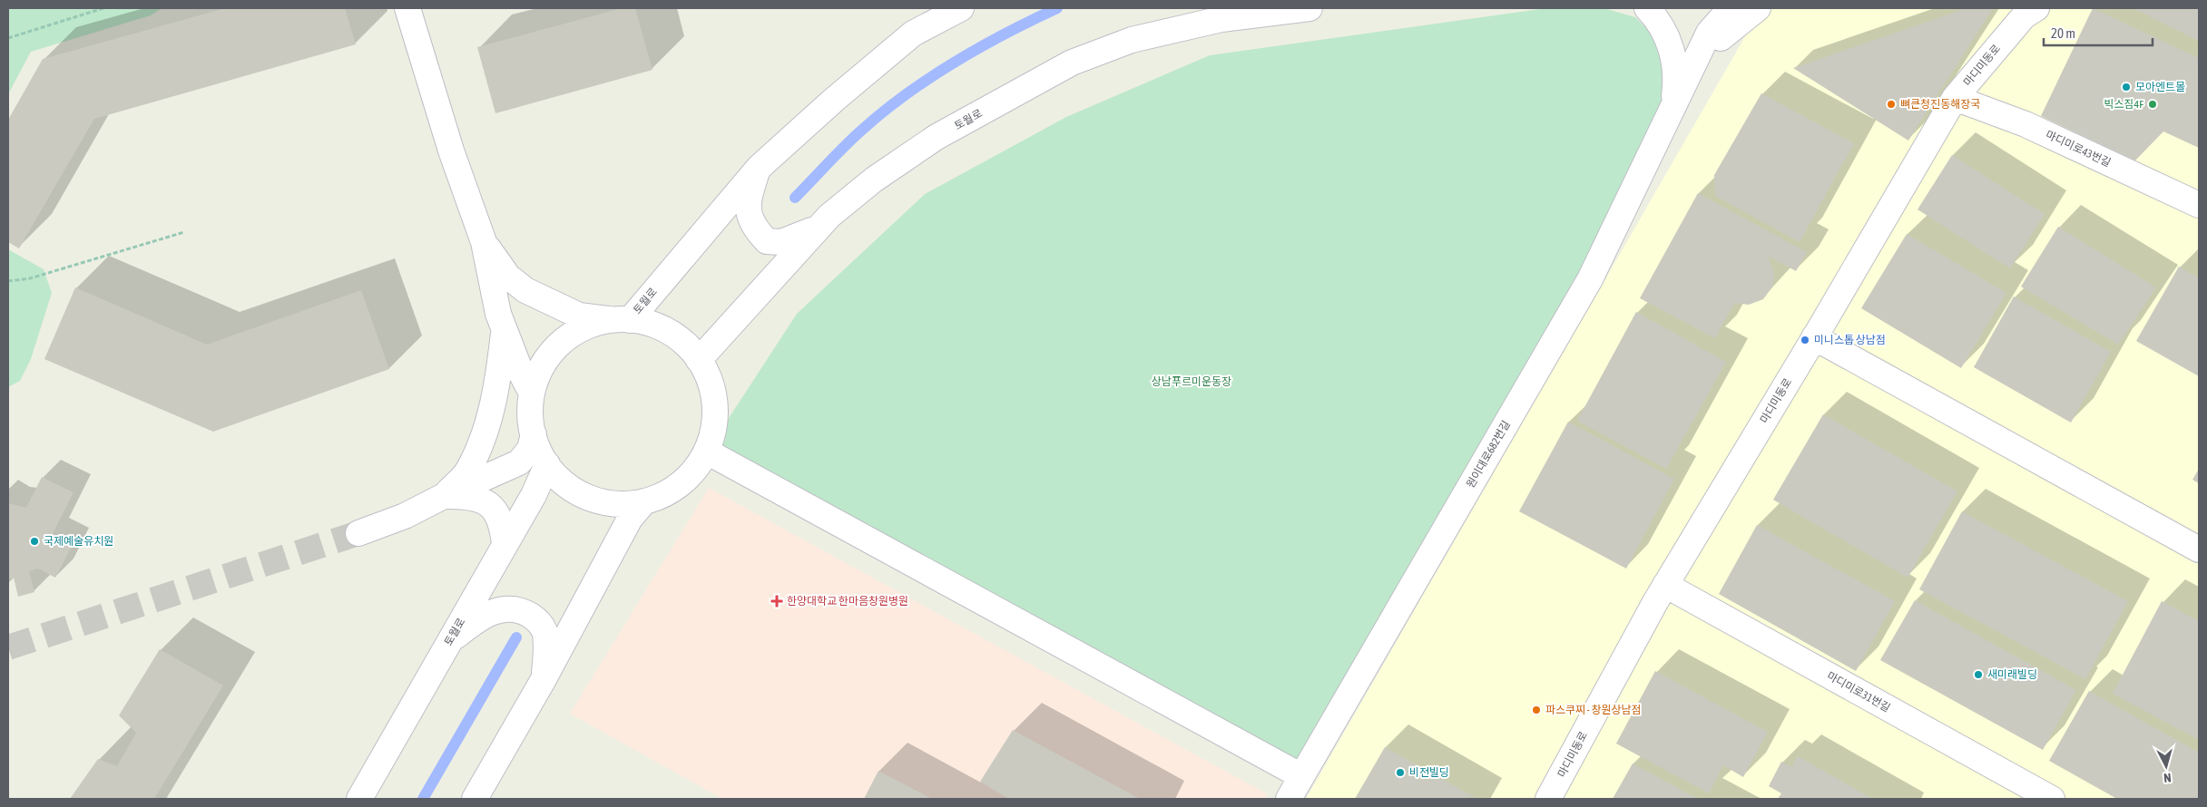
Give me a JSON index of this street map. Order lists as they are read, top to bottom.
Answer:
{
  "streets": {
    "street": [
      "마디미동로",
      "토월로",
      "마디미로43번길",
      "원이대로682번길",
      "마디미로31번길"
    ]
  },
  "crossings": [
    ["마디미동로", "마디미로43번길"],
    ["마디미동로", "마디미로31번길"]
  ],
  "parks": ["상남푸르미운동장"],
  "places": {
    "other": [
      "모아엔트몰",
      "뼈큰청진동해장국",
      "빅스짐4F",
      "미니스톱 상남점",
      "국제예술유치원",
      "새미래빌딩",
      "파스쿠찌 - 창원상남점",
      "비전빌딩"
    ],
    "health": ["한양대학교 한마음창원병원"]
  },
  "scale_bar": "20 m",
  "north": "bottom"
}
